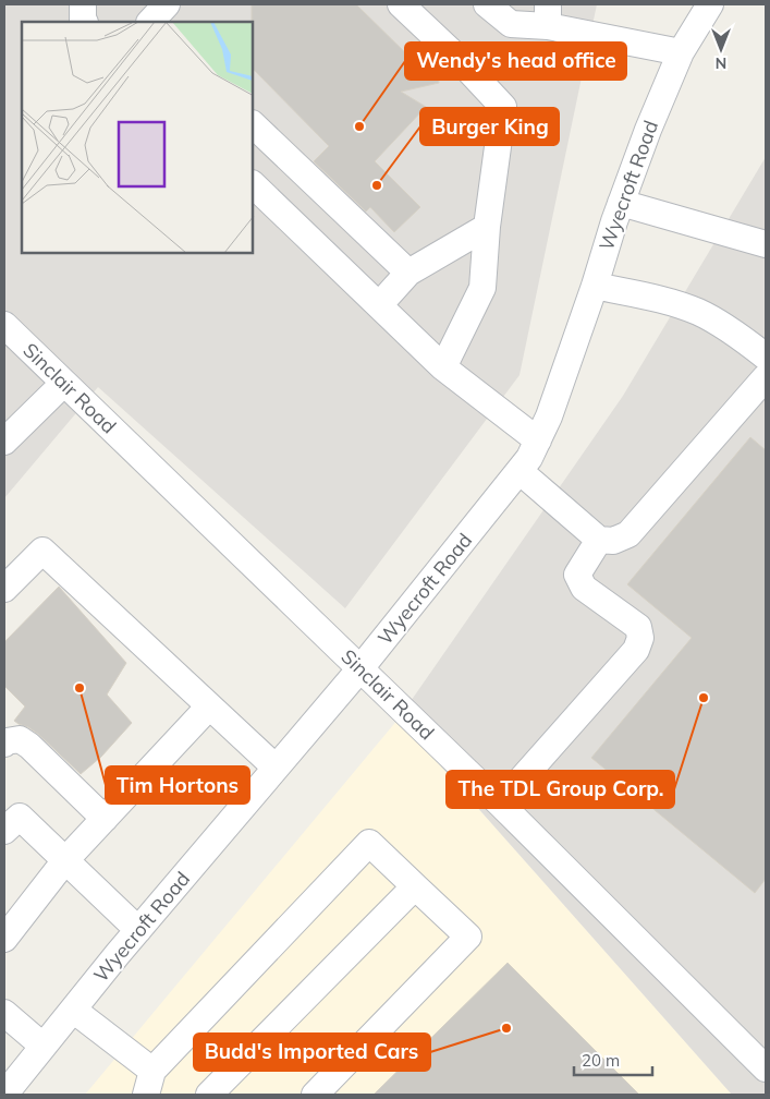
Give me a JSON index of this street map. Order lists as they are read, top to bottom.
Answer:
{
  "streets": {
    "street": ["Wyecroft Road", "Sinclair Road"]
  },
  "crossings": [
    ["Wyecroft Road", "Sinclair Road"]
  ],
  "places": [
    "Wendy's head office",
    "Burger King",
    "Tim Hortons",
    "The TDL Group Corp.",
    "Budd's Imported Cars"
  ],
  "scale_bar": "20 m",
  "north": "bottom"
}
